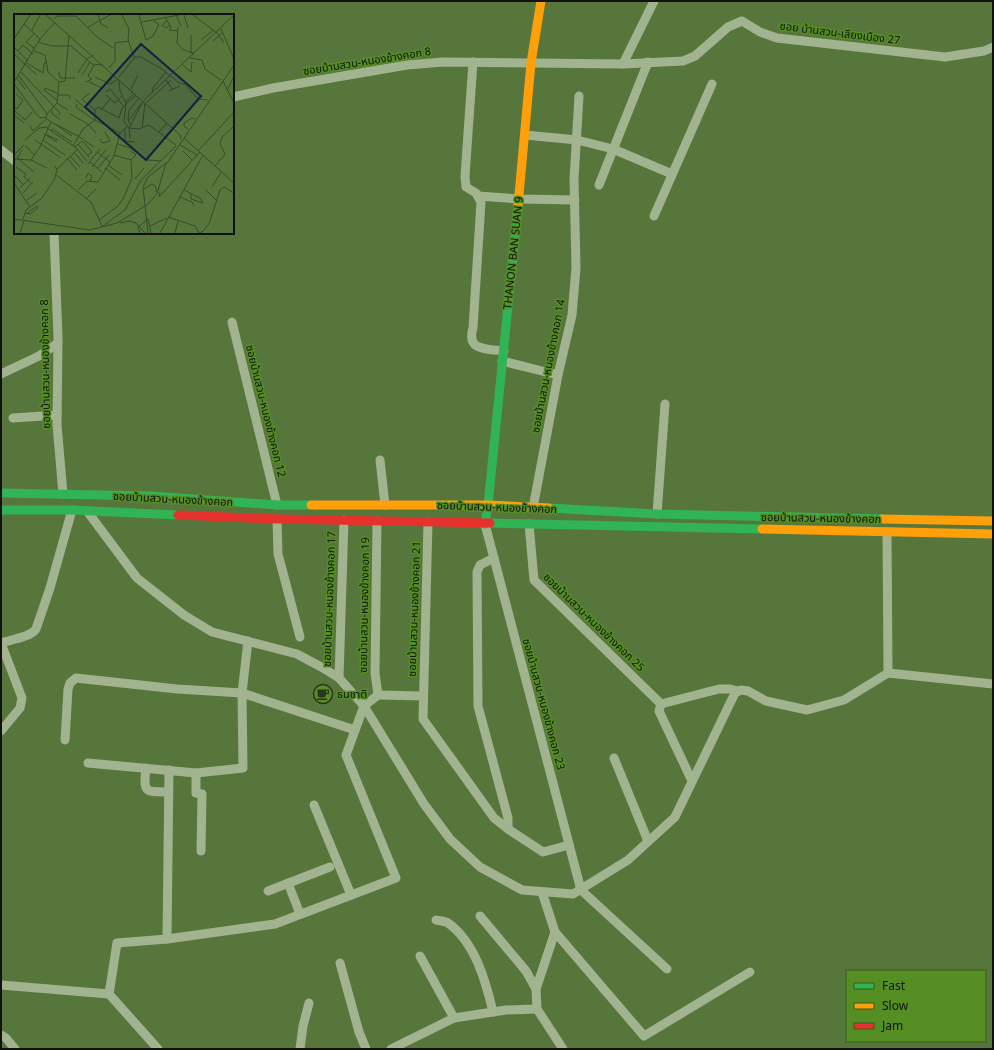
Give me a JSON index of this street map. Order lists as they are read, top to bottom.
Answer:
{
  "streets": {
    "main road": ["THANON BAN SUAN 9", "ซอยบ้านสวน-หนองข้างคอก"],
    "street": [
      "ซอย บ้านสวน-เลียงเมือง 27",
      "ซอยบ้านสวน-หนองข้างคอก 8",
      "ซอยบ้านสวน-หนองข้างคอก 14",
      "ซอยบ้านสวน-หนองข้างคอก 12",
      "ซอยบ้านสวน-หนองข้างคอก 17",
      "ซอยบ้านสวน-หนองข้างคอก 19",
      "ซอยบ้านสวน-หนองข้างคอก 21",
      "ซอยบ้านสวน-หนองข้างคอก 25",
      "ซอยบ้านสวน-หนองข้างคอก 23"
    ]
  },
  "crossings": [
    ["ซอย บ้านสวน-เลียงเมือง 27", "ซอยบ้านสวน-หนองข้างคอก 8"],
    ["ซอย บ้านสวน-เลียงเมือง 27", "THANON BAN SUAN 9"],
    ["ซอยบ้านสวน-หนองข้างคอก 8", "THANON BAN SUAN 9"],
    ["ซอยบ้านสวน-หนองข้างคอก 8", "ซอยบ้านสวน-หนองข้างคอก"],
    ["THANON BAN SUAN 9", "ซอยบ้านสวน-หนองข้างคอก"],
    ["THANON BAN SUAN 9", "ซอยบ้านสวน-หนองข้างคอก 23"],
    ["ซอยบ้านสวน-หนองข้างคอก 14", "ซอยบ้านสวน-หนองข้างคอก"],
    ["ซอยบ้านสวน-หนองข้างคอก 12", "ซอยบ้านสวน-หนองข้างคอก"],
    ["ซอยบ้านสวน-หนองข้างคอก", "ซอยบ้านสวน-หนองข้างคอก 17"],
    ["ซอยบ้านสวน-หนองข้างคอก", "ซอยบ้านสวน-หนองข้างคอก 19"],
    ["ซอยบ้านสวน-หนองข้างคอก", "ซอยบ้านสวน-หนองข้างคอก 21"],
    ["ซอยบ้านสวน-หนองข้างคอก", "ซอยบ้านสวน-หนองข้างคอก 25"],
    ["ซอยบ้านสวน-หนองข้างคอก", "ซอยบ้านสวน-หนองข้างคอก 23"],
    ["ซอยบ้านสวน-หนองข้างคอก 21", "ซอยบ้านสวน-หนองข้างคอก 23"]
  ],
  "places": {
    "cafe": ["ธนชาติ"]
  },
  "legend": ["Fast", "Slow", "Jam"]
}
